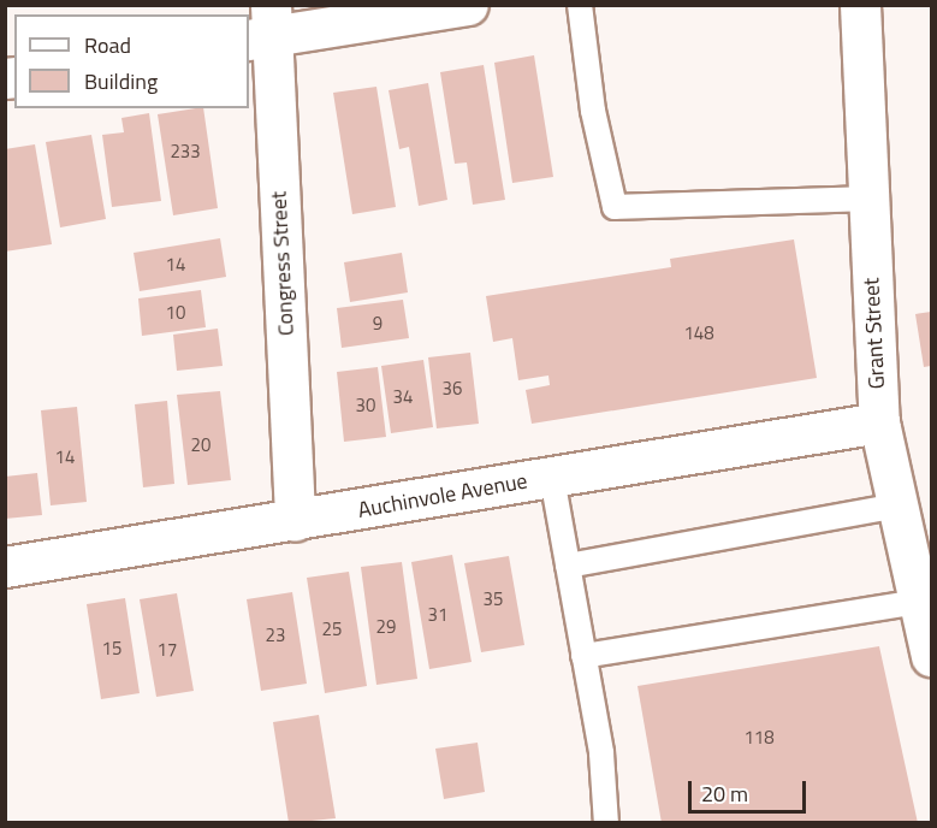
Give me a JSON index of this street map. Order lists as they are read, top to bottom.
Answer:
{
  "streets": {
    "street": ["Congress Street", "Grant Street", "Auchinvole Avenue"]
  },
  "crossings": [
    ["Congress Street", "Auchinvole Avenue"],
    ["Grant Street", "Auchinvole Avenue"]
  ],
  "house_numbers": [
    "233",
    "14",
    "10",
    "9",
    "148",
    "36",
    "34",
    "30",
    "20",
    "14",
    "35",
    "31",
    "29",
    "25",
    "23",
    "15",
    "17",
    "118"
  ],
  "legend": ["Road", "Building"],
  "scale_bar": "20 m"
}
